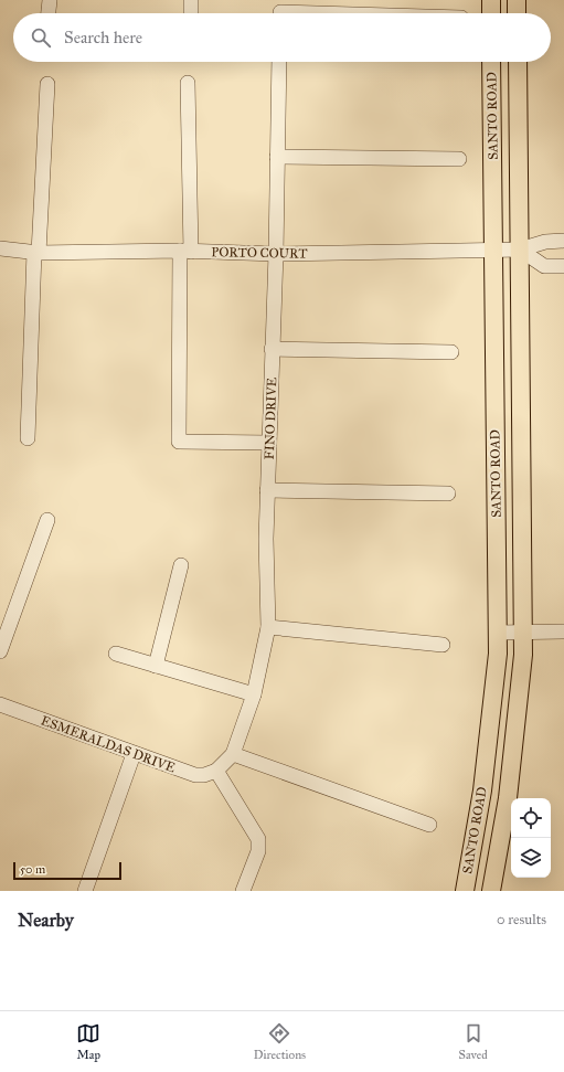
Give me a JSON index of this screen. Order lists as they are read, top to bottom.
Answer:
{
  "streets": {
    "main road": ["SANTO ROAD"],
    "street": ["PORTO COURT", "FINO DRIVE", "ESMERALDAS DRIVE"]
  },
  "crossings": [
    ["SANTO ROAD", "PORTO COURT"],
    ["PORTO COURT", "FINO DRIVE"],
    ["FINO DRIVE", "ESMERALDAS DRIVE"]
  ],
  "scale_bar": "50 m",
  "page": {
    "search": "Search here",
    "scale": "50 m",
    "heading": ["Nearby", "0 results"],
    "nav": ["Map", "Directions", "Saved"]
  }
}
